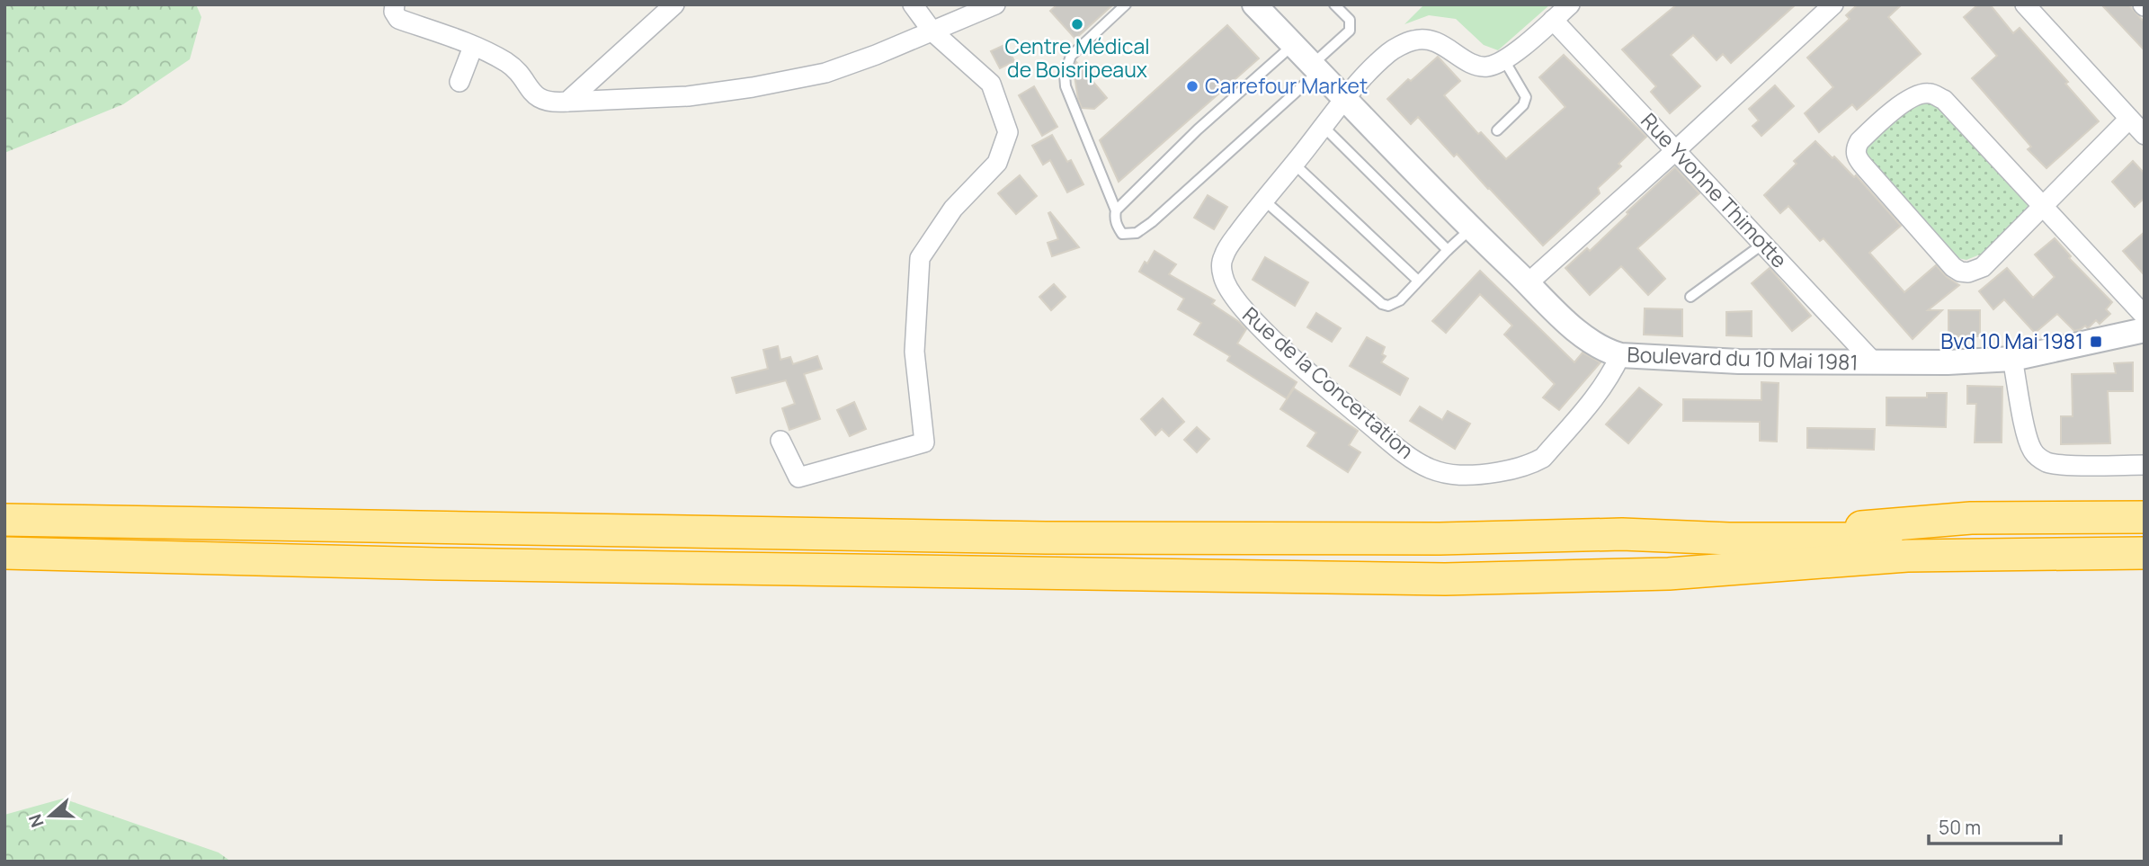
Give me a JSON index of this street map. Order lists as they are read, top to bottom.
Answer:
{
  "streets": {
    "street": ["Rue Yvonne Thimotte", "Boulevard du 10 Mai 1981", "Rue de la Concertation"]
  },
  "crossings": [
    ["Rue Yvonne Thimotte", "Boulevard du 10 Mai 1981"],
    ["Boulevard du 10 Mai 1981", "Rue de la Concertation"]
  ],
  "places": {
    "other": ["Centre Médical de Boisripeaux", "Carrefour Market"],
    "transit": ["Bvd 10 Mai 1981"]
  },
  "scale_bar": "50 m",
  "north": "left"
}
